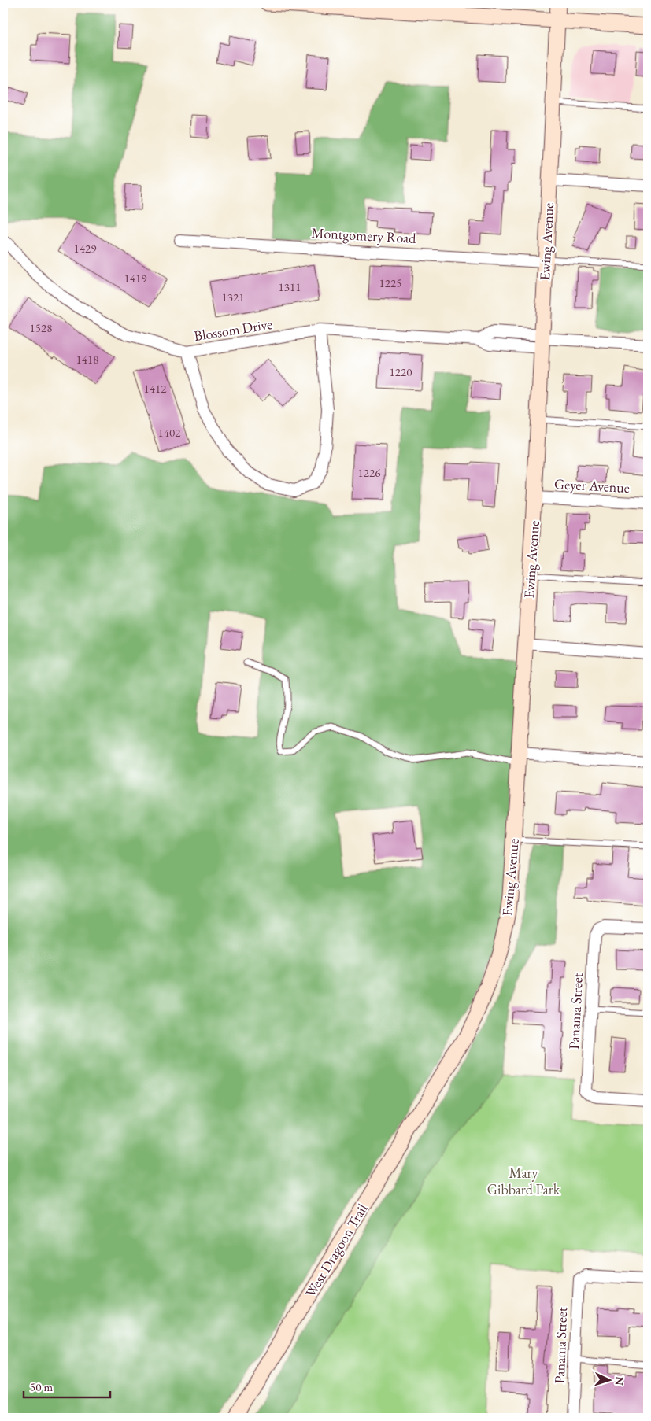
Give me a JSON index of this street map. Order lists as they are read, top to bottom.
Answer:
{
  "streets": {
    "street": [
      "Montgomery Road",
      "Ewing Avenue",
      "Blossom Drive",
      "Geyer Avenue",
      "Panama Street",
      "West Dragoon Trail"
    ]
  },
  "crossings": [
    ["Montgomery Road", "Ewing Avenue"],
    ["Ewing Avenue", "Blossom Drive"],
    ["Ewing Avenue", "Geyer Avenue"],
    ["Ewing Avenue", "West Dragoon Trail"]
  ],
  "parks": ["Mary Gibbard Park"],
  "house_numbers": [
    "1429",
    "1419",
    "1225",
    "1311",
    "1321",
    "1528",
    "1418",
    "1220",
    "1412",
    "1402",
    "1226"
  ],
  "scale_bar": "50 m",
  "north": "right"
}
